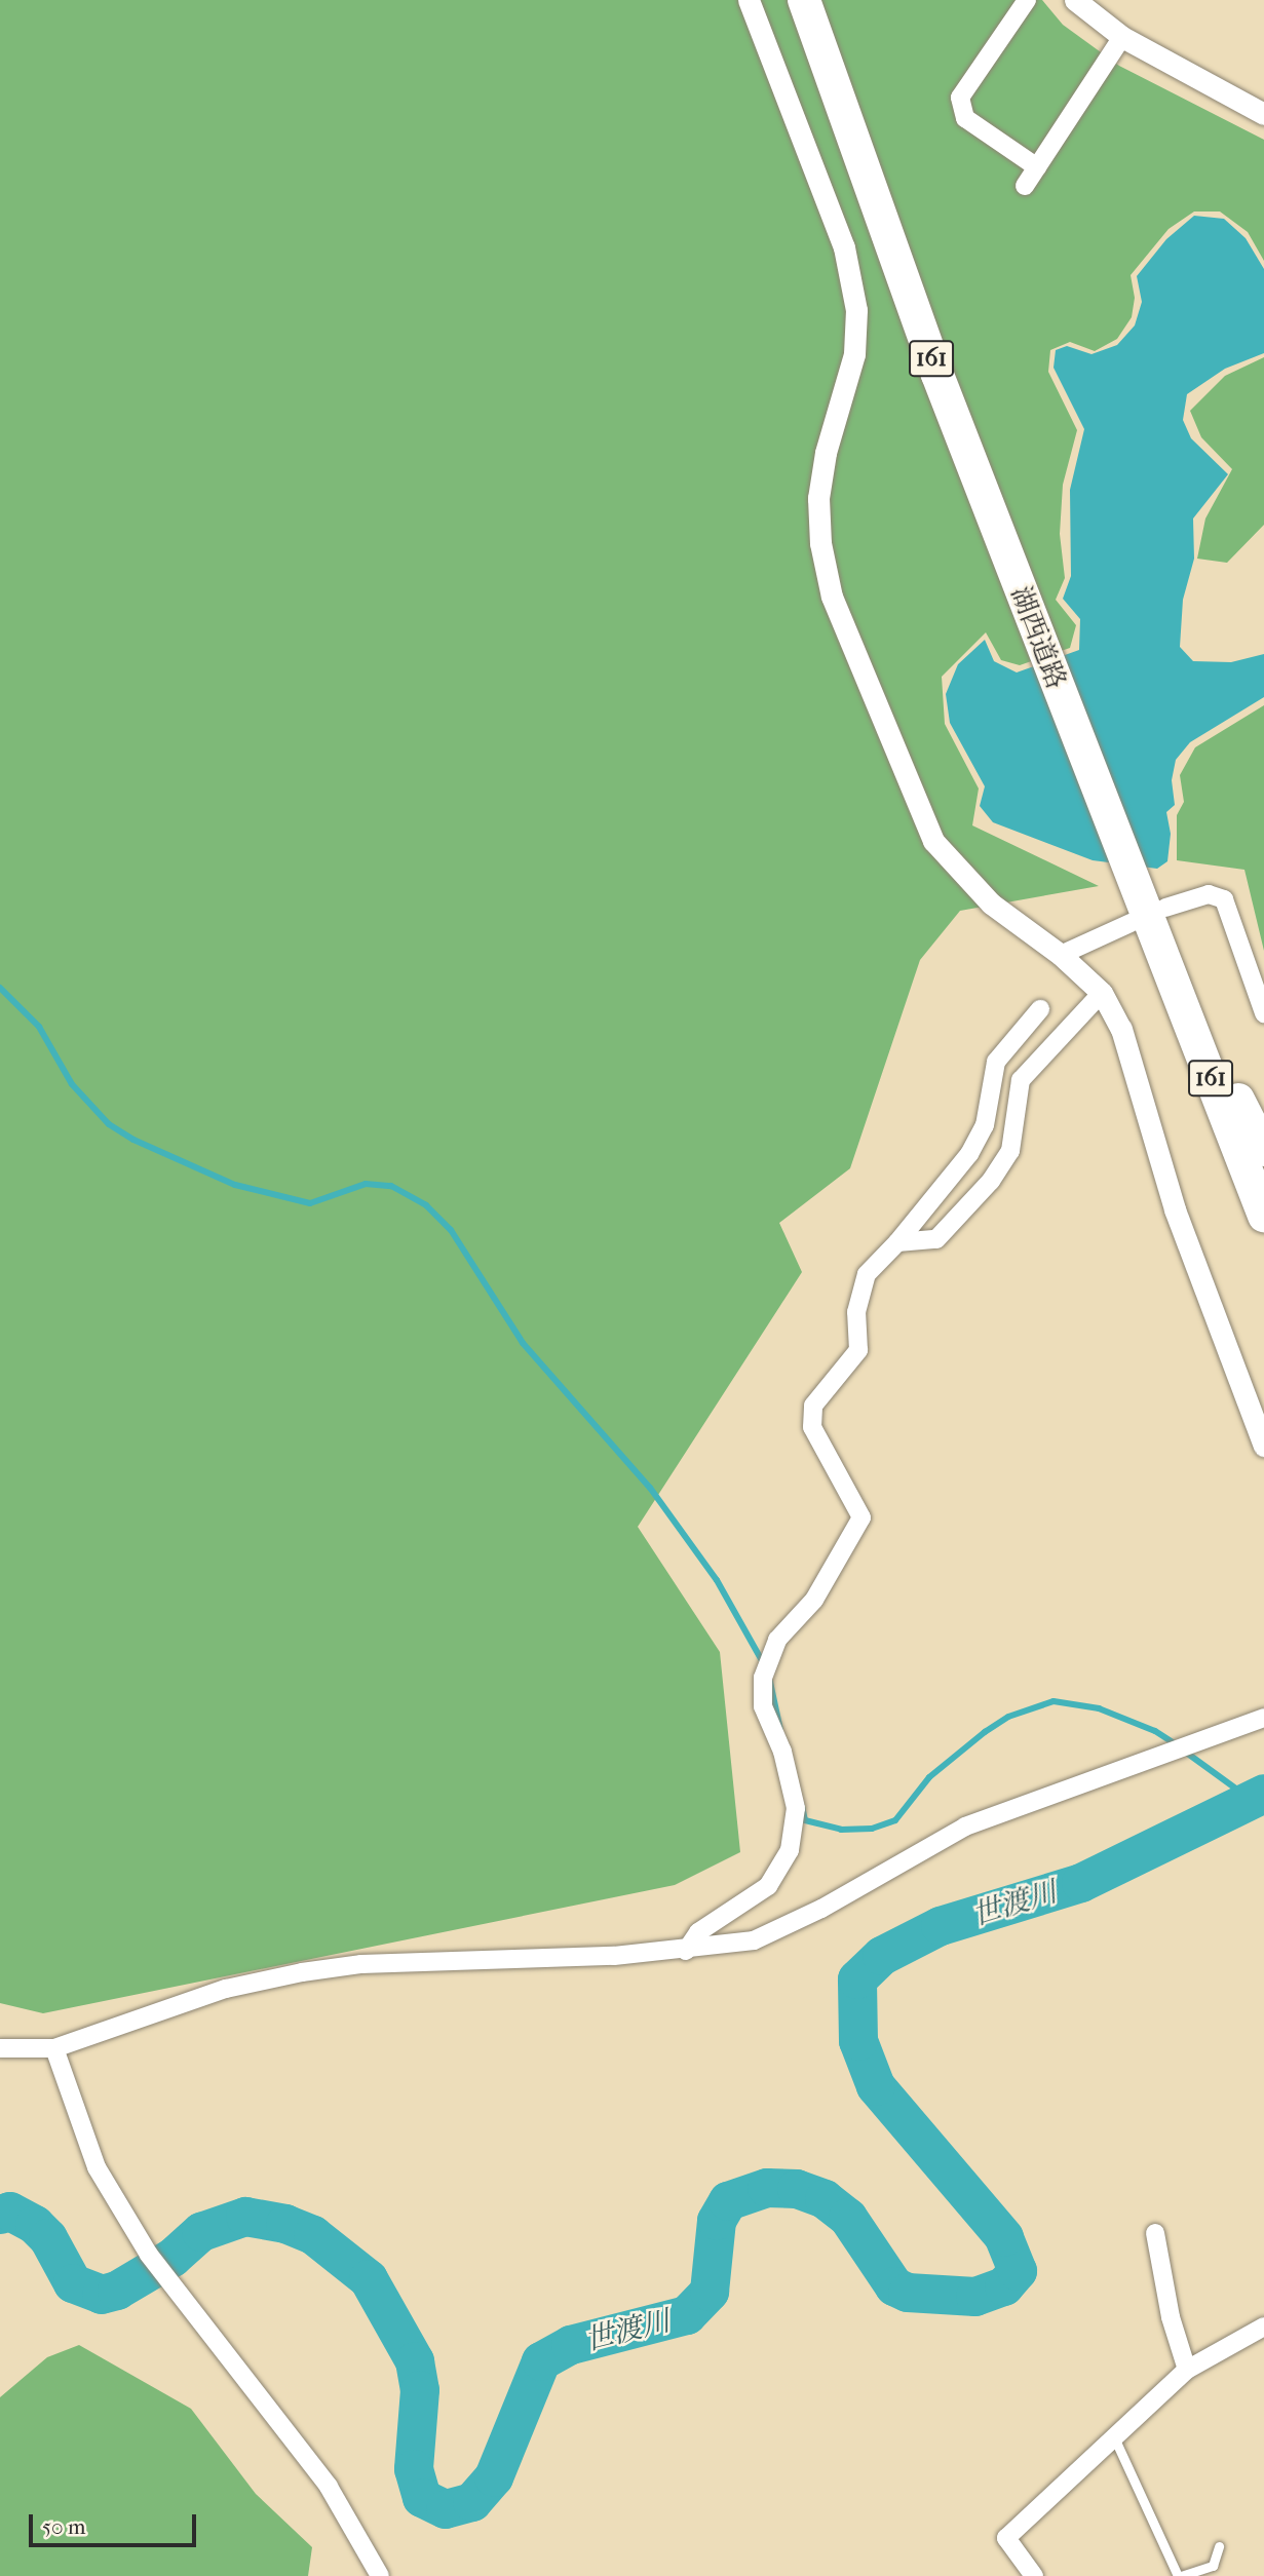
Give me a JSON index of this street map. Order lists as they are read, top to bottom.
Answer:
{
  "streets": {
    "highway": ["161", "湖西道路"]
  },
  "water": ["世渡川"],
  "scale_bar": "50 m"
}
